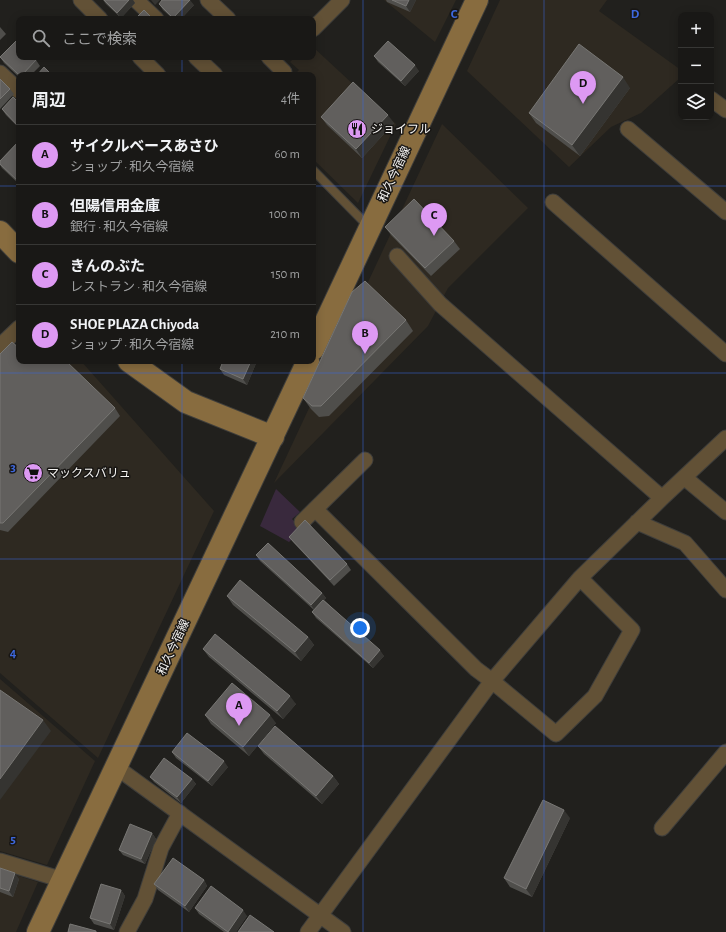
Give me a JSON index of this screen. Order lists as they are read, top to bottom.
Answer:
{
  "streets": {
    "main road": ["和久今宿線"]
  },
  "places": {
    "restaurant": ["ジョイフル"],
    "supermarket": ["マックスバリュ"]
  },
  "page": {
    "map_buttons": ["+", "−"],
    "search": "ここで検索",
    "pins": [
      "D",
      "C",
      "B",
      "A"
    ],
    "heading": ["周辺", "4件"],
    "list": [
      {
        "mark": "A",
        "name": "サイクルベースあさひ",
        "note": "ショップ · 和久今宿線",
        "value": "60 m"
      },
      {
        "mark": "B",
        "name": "但陽信用金庫",
        "note": "銀行 · 和久今宿線",
        "value": "100 m"
      },
      {
        "mark": "C",
        "name": "きんのぶた",
        "note": "レストラン · 和久今宿線",
        "value": "150 m"
      },
      {
        "mark": "D",
        "name": "SHOE PLAZA Chiyoda",
        "note": "ショップ · 和久今宿線",
        "value": "210 m"
      }
    ]
  },
  "grid": {
    "columns": ["C", "D"],
    "rows": ["3", "4", "5"]
  }
}
